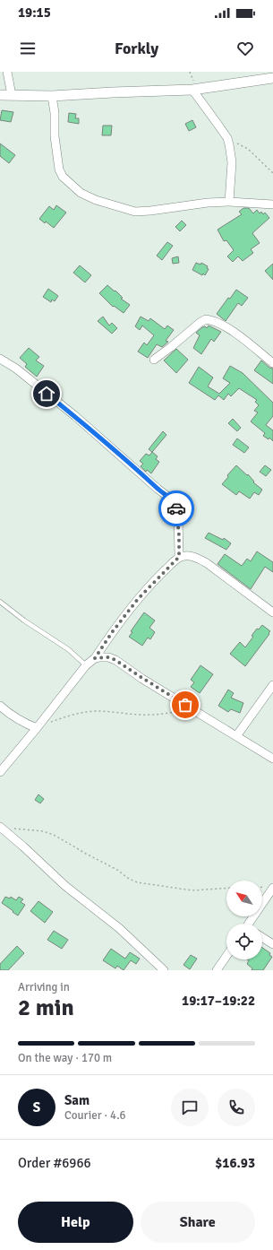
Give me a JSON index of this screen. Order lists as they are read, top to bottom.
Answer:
{
  "north": "top left",
  "page": {
    "status": "19:15",
    "header": "Forkly",
    "heading": ["2 min", "Arriving in", "19:17–19:22"],
    "panel": [
      "Sam",
      "Courier · 4.6",
      "Order #6966",
      "$16.93"
    ],
    "bar": "On the way · 170 m",
    "round": "S",
    "buttons": ["Help", "Share"]
  }
}
